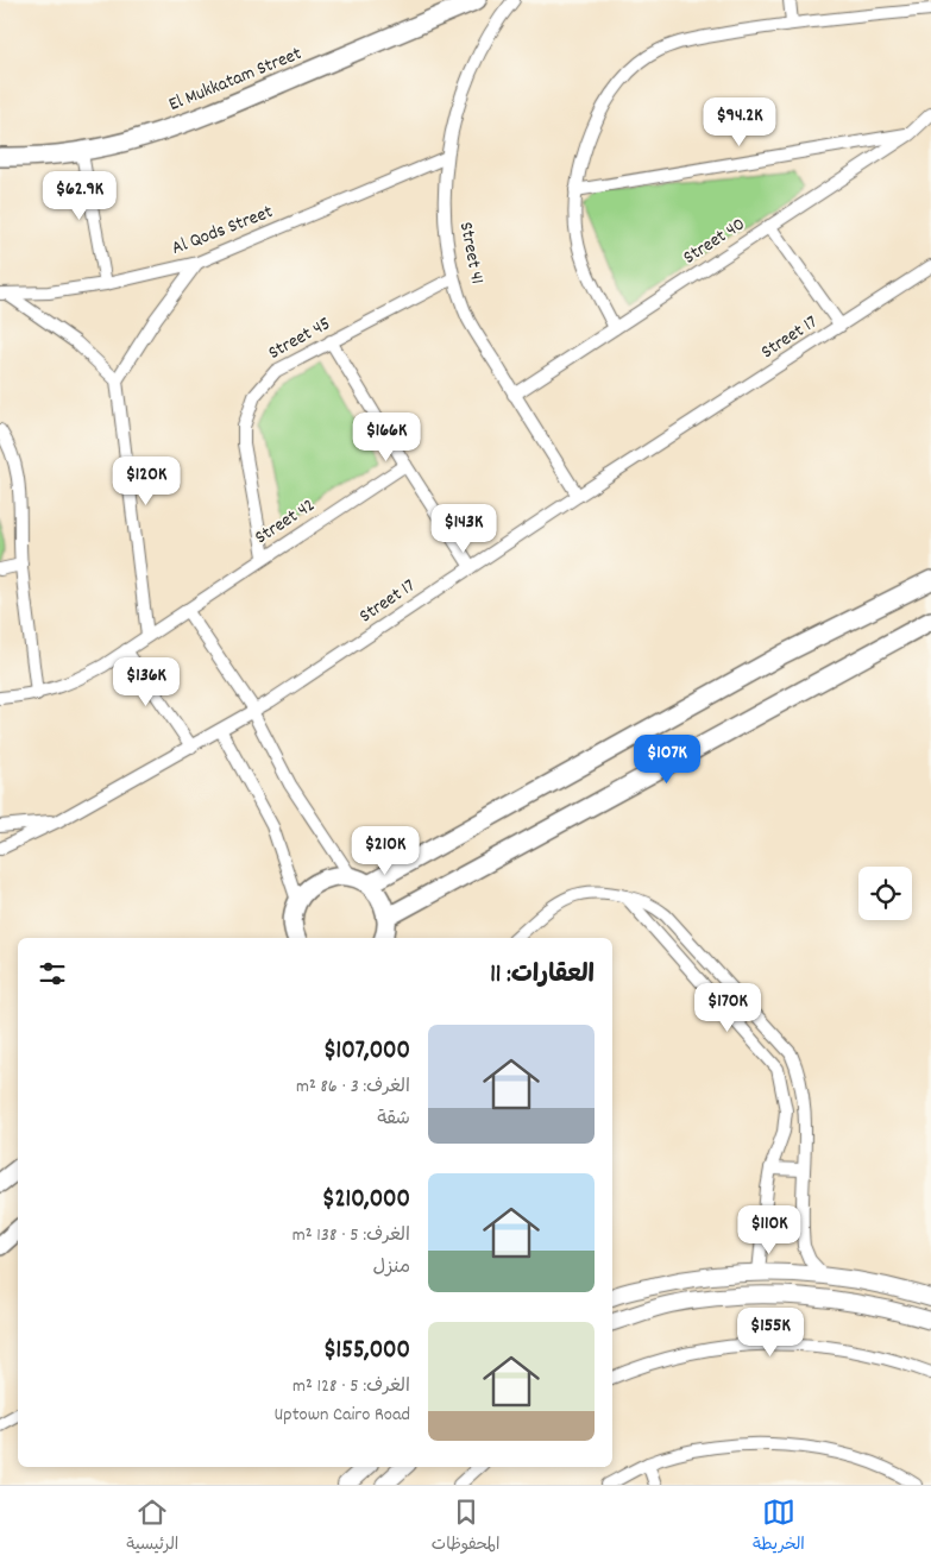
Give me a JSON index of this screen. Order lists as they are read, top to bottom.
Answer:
{
  "streets": {
    "main road": ["El Mukkatam Street"],
    "street": [
      "Al Qods Street",
      "Street 40",
      "Street 41",
      "Street 17",
      "Street 45",
      "Street 42"
    ]
  },
  "crossings": [
    ["Al Qods Street", "Street 41"],
    ["Street 40", "Street 41"],
    ["Street 41", "Street 17"],
    ["Street 41", "Street 45"],
    ["Street 45", "Street 42"]
  ],
  "page": {
    "price": [
      "$94.2K",
      "$62.9K",
      "$166K",
      "$120K",
      "$143K",
      "$136K",
      "$107K",
      "$210K",
      "$170K",
      "$110K",
      "$155K"
    ],
    "heading": "العقارات: 11",
    "list": [
      {
        "name": "$107,000",
        "note": "الغرف: 3 · 86 m² · شقة"
      },
      {
        "name": "$210,000",
        "note": "الغرف: 5 · 138 m² · منزل"
      },
      {
        "name": "$155,000",
        "note": "الغرف: 5 · 128 m² · Uptown Cairo Road"
      }
    ],
    "tabs": ["الخريطة", "المحفوظات", "الرئيسية"]
  }
}
